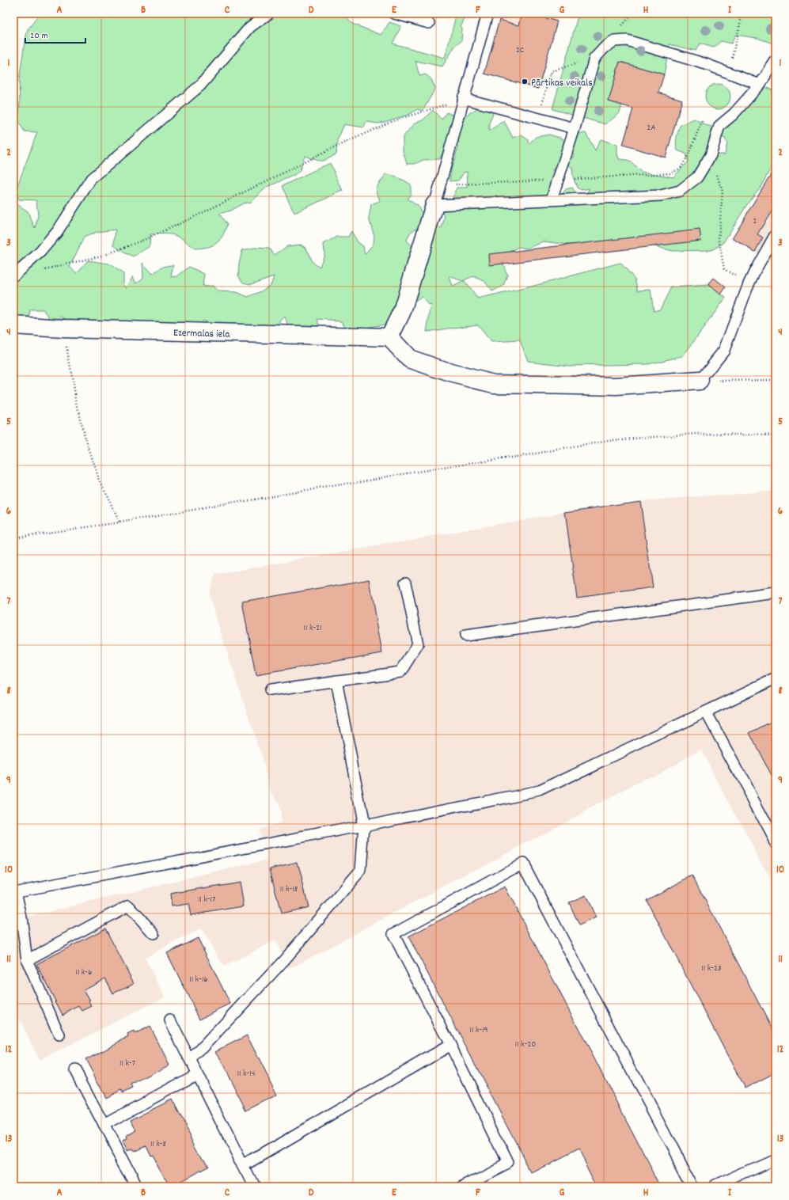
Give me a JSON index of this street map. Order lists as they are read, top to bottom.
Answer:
{
  "streets": {
    "street": ["Ezermalas iela"]
  },
  "places": ["Pārtikas veikals"],
  "house_numbers": [
    "2C",
    "2A",
    "2",
    "11 k-21",
    "11 k-18",
    "11 k-17",
    "11 k-23",
    "11 k-6",
    "11 k-16",
    "11 k-19",
    "11 k-20",
    "11 k-7",
    "11 k-14",
    "11 k-8"
  ],
  "scale_bar": "20 m",
  "grid": {
    "columns": [
      "A",
      "B",
      "C",
      "D",
      "E",
      "F",
      "G",
      "H",
      "I"
    ],
    "rows": [
      "1",
      "2",
      "3",
      "4",
      "5",
      "6",
      "7",
      "8",
      "9",
      "10",
      "11",
      "12",
      "13"
    ]
  }
}
